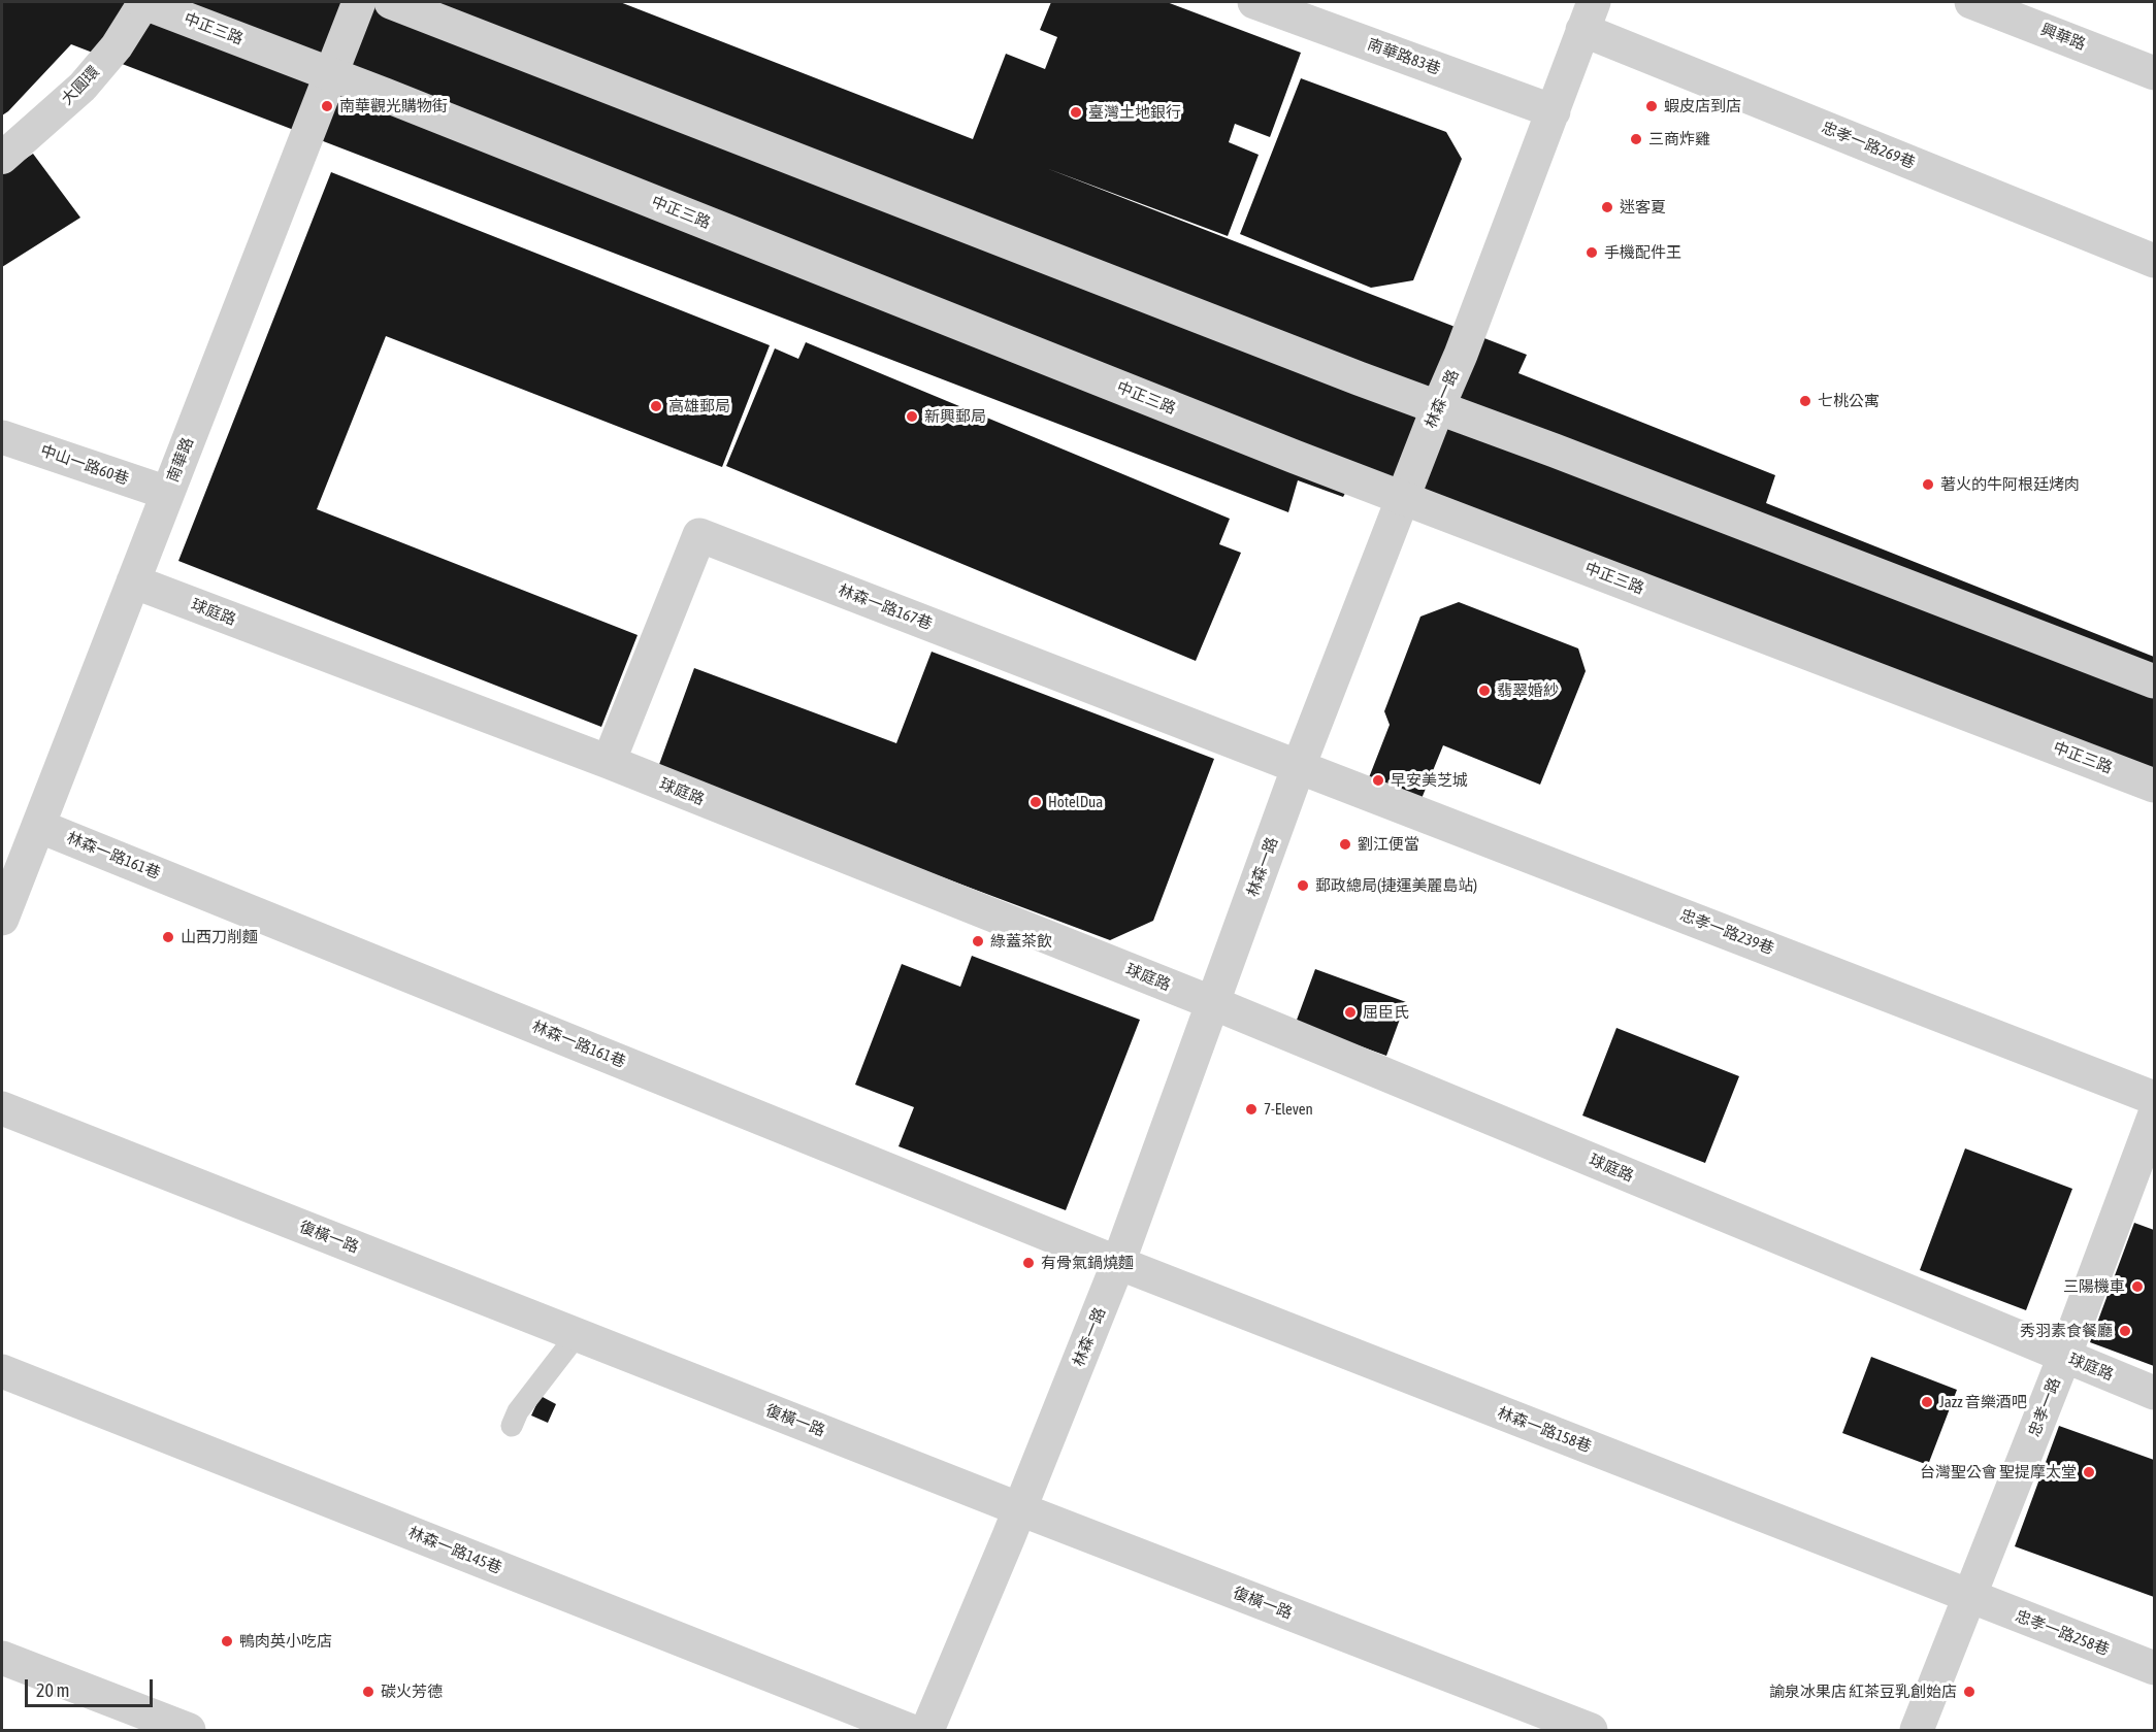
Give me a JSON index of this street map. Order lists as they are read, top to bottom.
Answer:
{
  "streets": {
    "street": [
      "中正三路",
      "興華路",
      "南華路83巷",
      "大圓環",
      "忠孝一路269巷",
      "林森一路",
      "南華路",
      "中山一路60巷",
      "林森一路167巷",
      "球庭路",
      "林森一路161巷",
      "忠孝一路239巷",
      "復橫一路",
      "忠孝一路",
      "林森一路158巷",
      "林森一路145巷",
      "忠孝一路258巷"
    ]
  },
  "crossings": [
    ["中正三路", "大圓環"],
    ["中正三路", "林森一路"],
    ["中正三路", "南華路"],
    ["南華路83巷", "林森一路"],
    ["忠孝一路269巷", "林森一路"],
    ["林森一路", "林森一路167巷"],
    ["林森一路", "球庭路"],
    ["林森一路", "林森一路161巷"],
    ["林森一路", "忠孝一路239巷"],
    ["林森一路", "復橫一路"],
    ["林森一路", "林森一路158巷"],
    ["南華路", "中山一路60巷"],
    ["南華路", "球庭路"],
    ["南華路", "林森一路161巷"],
    ["林森一路167巷", "球庭路"],
    ["林森一路167巷", "忠孝一路239巷"],
    ["球庭路", "忠孝一路"],
    ["林森一路161巷", "林森一路158巷"],
    ["忠孝一路", "林森一路158巷"],
    ["忠孝一路", "忠孝一路258巷"],
    ["林森一路158巷", "忠孝一路258巷"]
  ],
  "places": [
    "南華觀光購物街",
    "蝦皮店到店",
    "臺灣土地銀行",
    "三商炸雞",
    "迷客夏",
    "手機配件王",
    "七桃公寓",
    "高雄郵局",
    "新興郵局",
    "著火的牛阿根廷烤肉",
    "翡翠婚紗",
    "早安美芝城",
    "HotelDua",
    "劉江便當",
    "郵政總局(捷運美麗島站)",
    "山西刀削麵",
    "綠蓋茶飲",
    "屈臣氏",
    "7-Eleven",
    "有骨氣鍋燒麵",
    "三陽機車",
    "秀羽素食餐廳",
    "Jazz 音樂酒吧",
    "台灣聖公會 聖提摩太堂",
    "鴨肉英小吃店",
    "碳火芳德",
    "諭泉冰果店 紅茶豆乳創始店"
  ],
  "scale_bar": "20 m"
}
